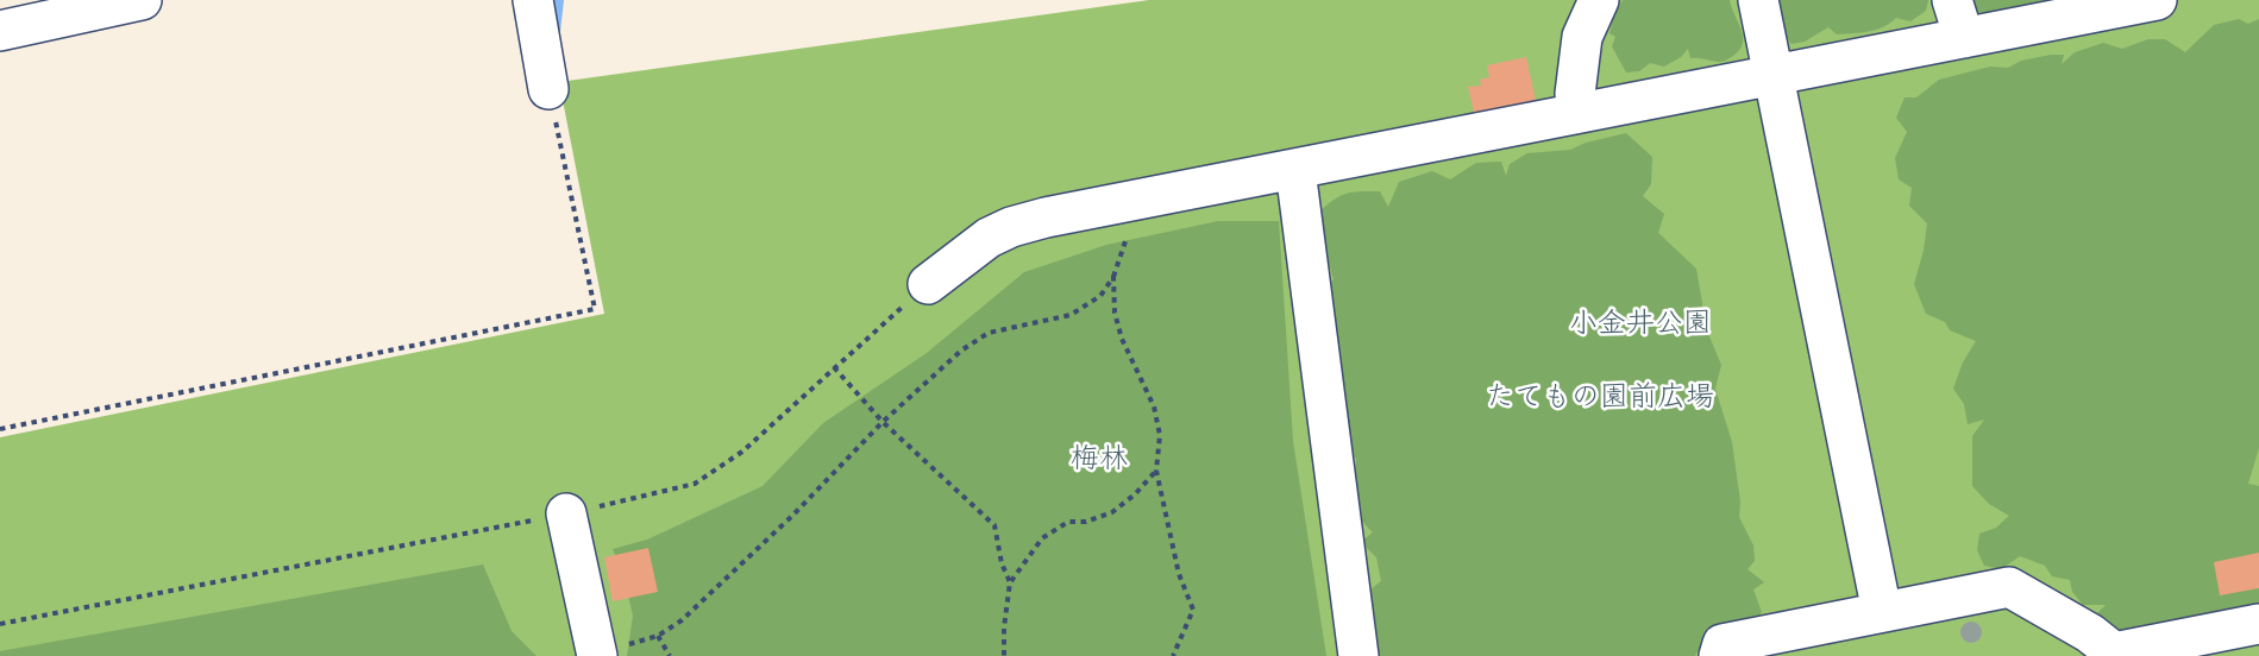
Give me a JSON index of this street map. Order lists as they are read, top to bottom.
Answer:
{
  "parks": ["小金井公園", "たてもの園前広場", "梅林"]
}
